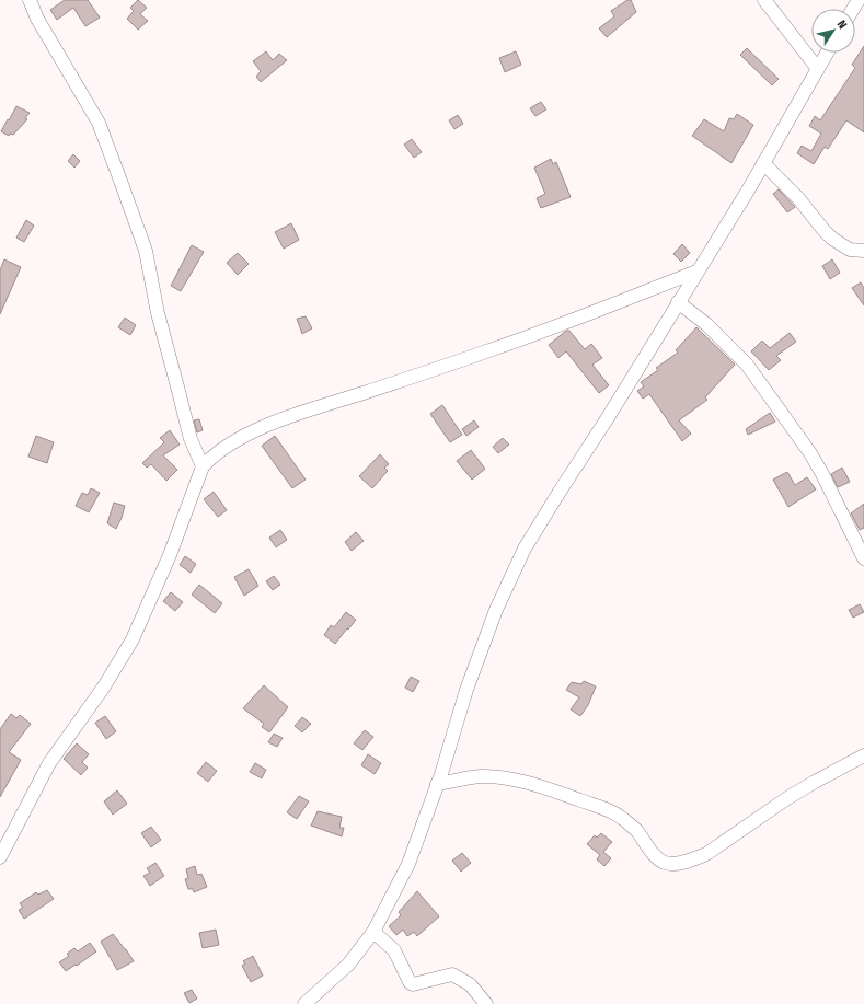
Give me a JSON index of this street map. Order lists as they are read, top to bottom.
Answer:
{
  "north": "top right"
}
